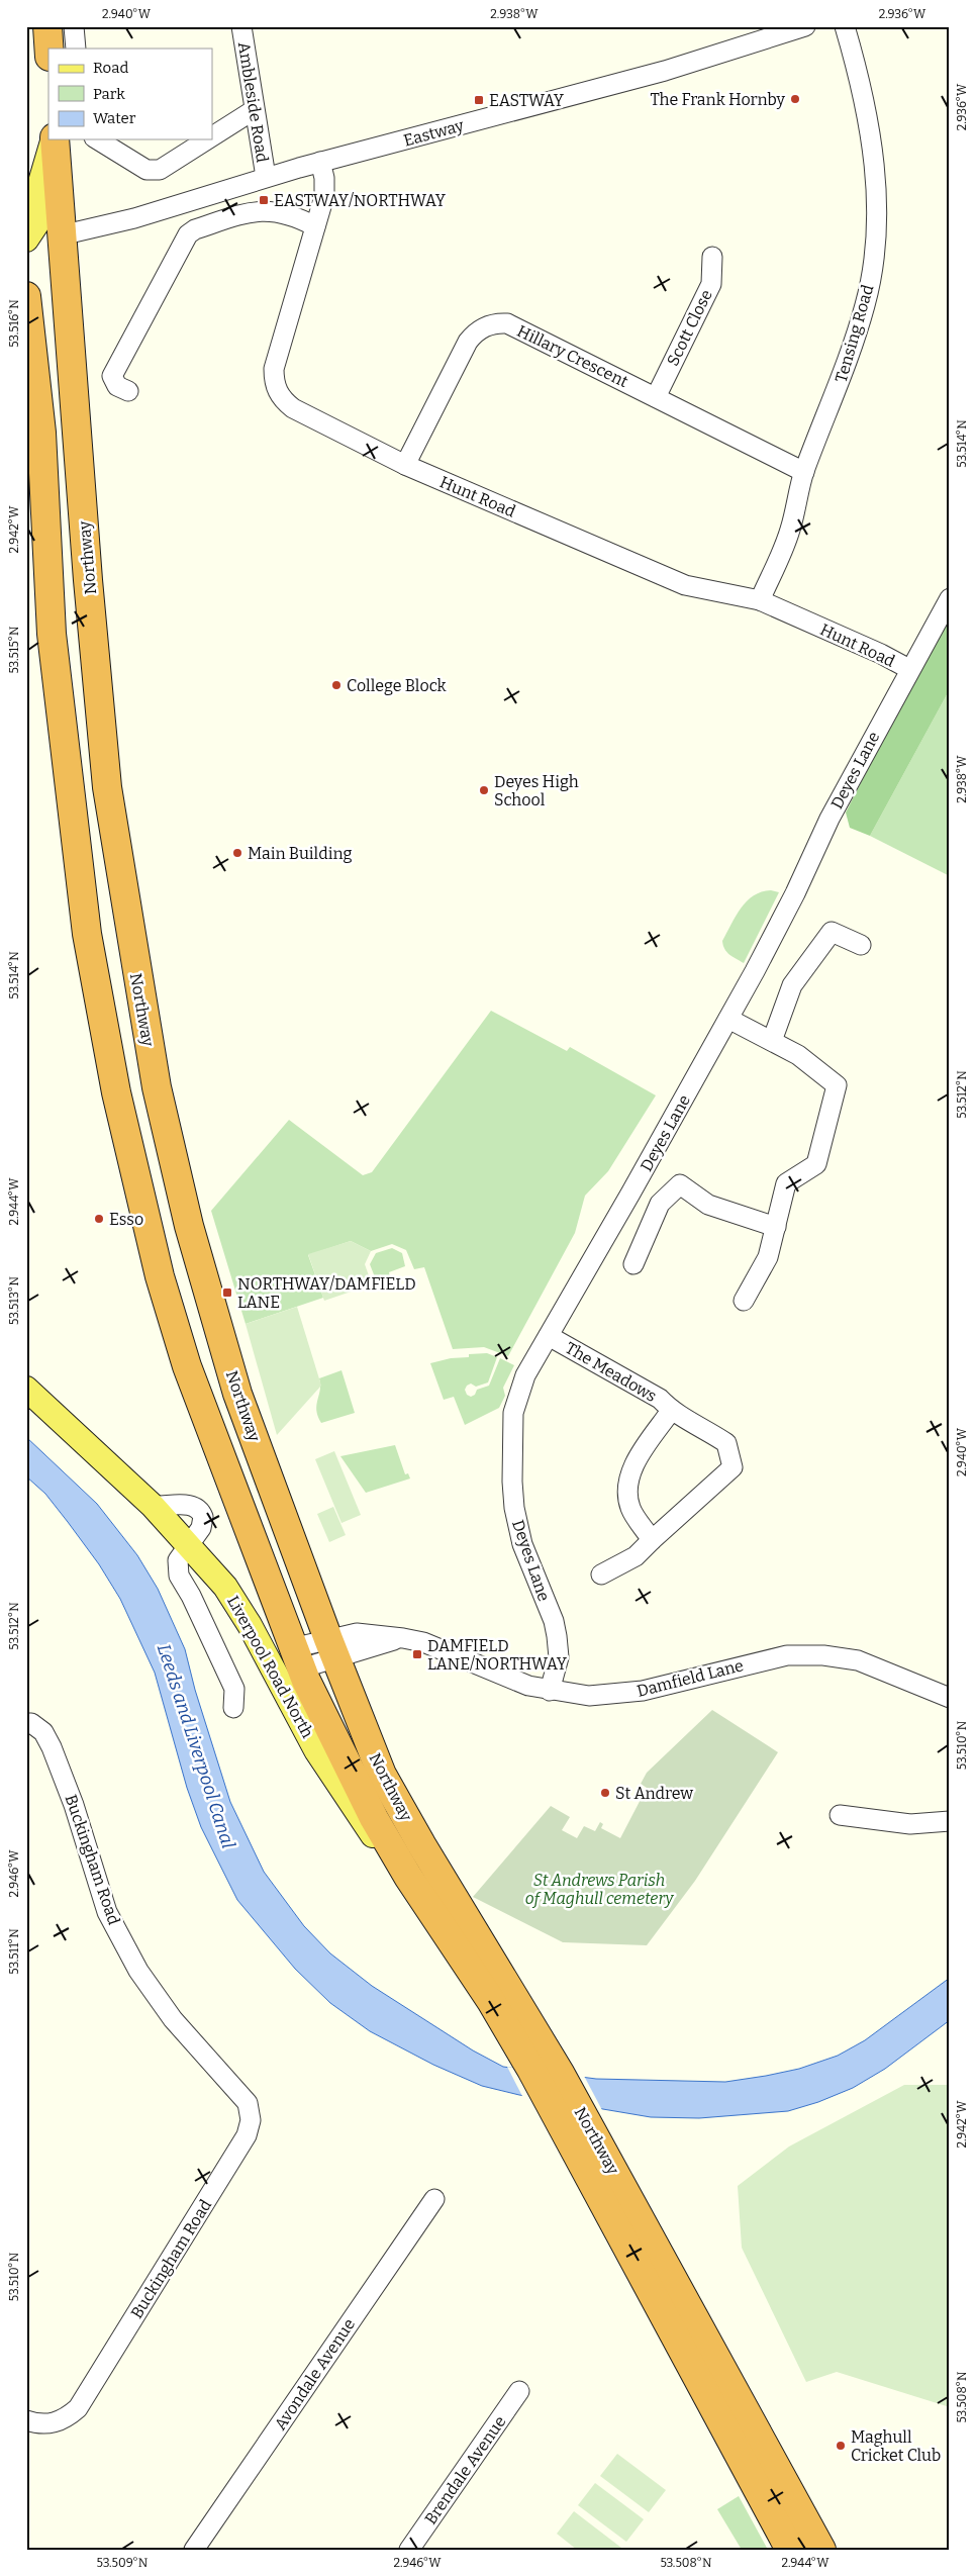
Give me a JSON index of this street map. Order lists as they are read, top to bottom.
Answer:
{
  "streets": {
    "highway": ["Northway"],
    "main road": ["Liverpool Road North"],
    "street": [
      "Ambleside Road",
      "Eastway",
      "Scott Close",
      "Tensing Road",
      "Hillary Crescent",
      "Hunt Road",
      "Deyes Lane",
      "The Meadows",
      "Damfield Lane",
      "Buckingham Road",
      "Avondale Avenue",
      "Brendale Avenue"
    ]
  },
  "crossings": [
    ["Ambleside Road", "Eastway"],
    ["Eastway", "Hunt Road"],
    ["Eastway", "Northway"],
    ["Scott Close", "Hillary Crescent"],
    ["Tensing Road", "Hillary Crescent"],
    ["Tensing Road", "Hunt Road"],
    ["Hillary Crescent", "Hunt Road"],
    ["Hunt Road", "Deyes Lane"],
    ["Northway", "Liverpool Road North"],
    ["Northway", "Damfield Lane"],
    ["Deyes Lane", "The Meadows"],
    ["Deyes Lane", "Damfield Lane"]
  ],
  "water": ["Leeds and Liverpool Canal"],
  "parks": ["St Andrews Parish of Maghull cemetery"],
  "places": {
    "other": [
      "The Frank Hornby",
      "College Block",
      "Deyes High School",
      "Main Building",
      "Esso",
      "St Andrew",
      "Maghull Cricket Club"
    ],
    "transit": [
      "EASTWAY",
      "EASTWAY/NORTHWAY",
      "NORTHWAY/DAMFIELD LANE",
      "DAMFIELD LANE/NORTHWAY"
    ]
  },
  "legend": ["Road", "Park", "Water"],
  "coordinates": [
    "2.940°W",
    "2.938°W",
    "2.936°W",
    "53.516°N",
    "53.514°N",
    "2.942°W",
    "53.515°N",
    "53.512°N",
    "2.944°W",
    "53.513°N",
    "53.510°N",
    "2.946°W",
    "53.511°N",
    "53.508°N",
    "53.509°N"
  ]
}
